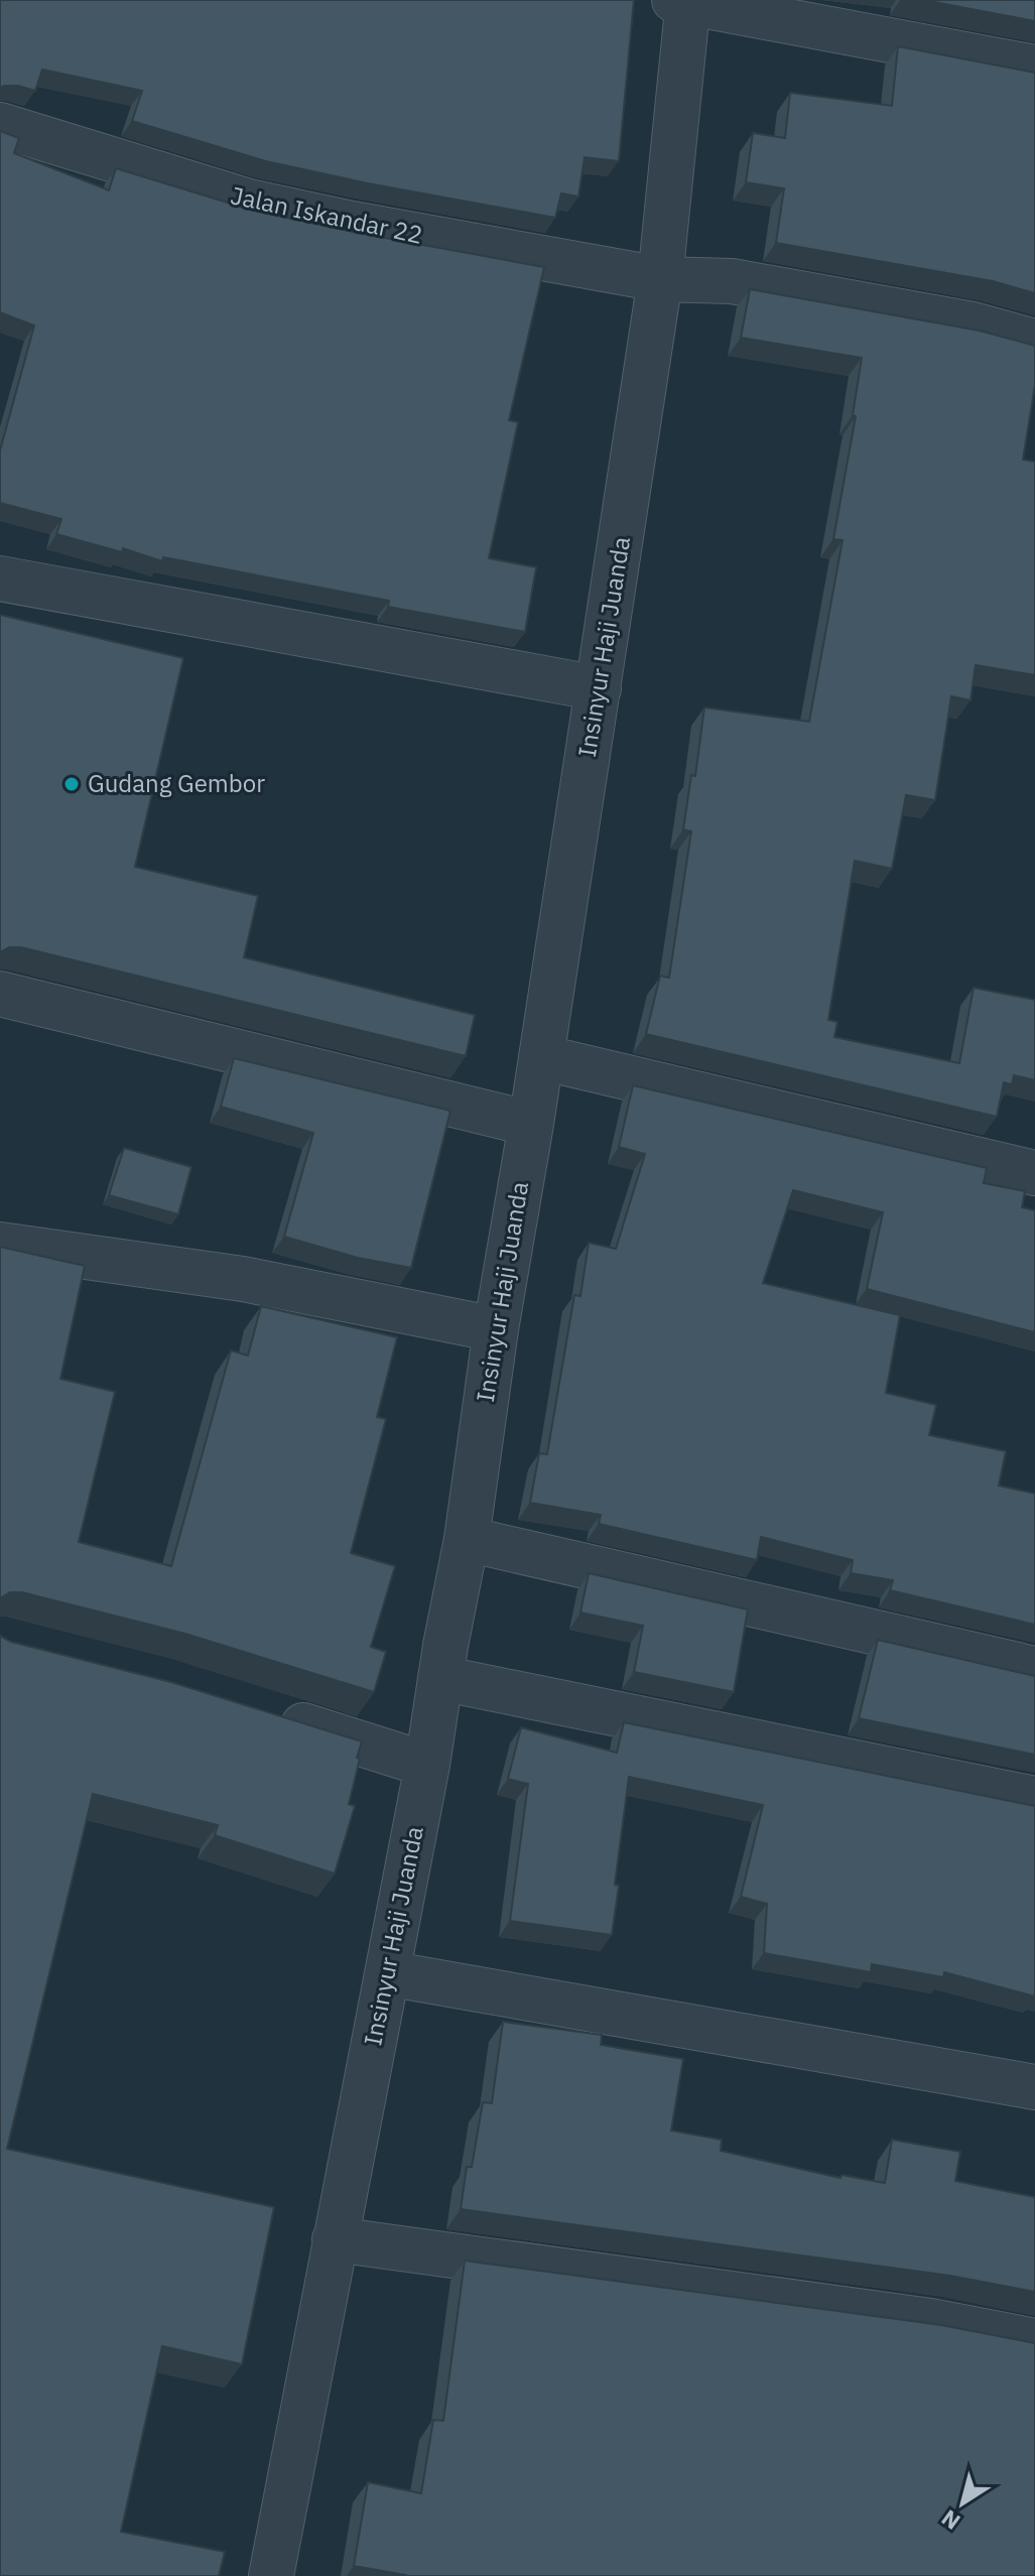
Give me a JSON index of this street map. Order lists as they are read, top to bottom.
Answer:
{
  "streets": {
    "street": ["Jalan Iskandar 22", "Insinyur Haji Juanda"]
  },
  "crossings": [
    ["Jalan Iskandar 22", "Insinyur Haji Juanda"]
  ],
  "places": ["Gudang Gembor"],
  "north": "bottom left"
}
